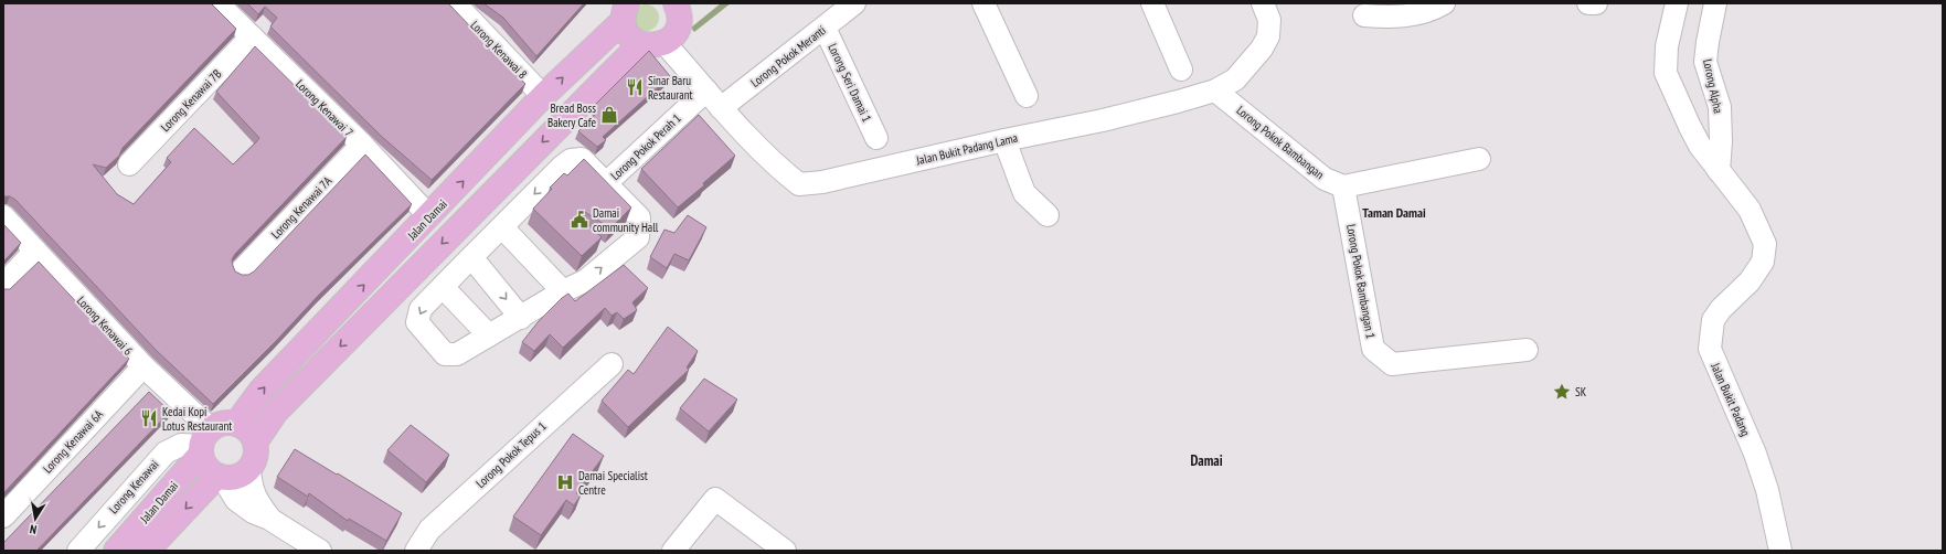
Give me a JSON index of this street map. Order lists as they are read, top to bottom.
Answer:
{
  "streets": {
    "main road": ["Jalan Damai"],
    "street": [
      "Lorong Kenawai 8",
      "Lorong Pokok Meranti",
      "Lorong Seri Damai 1",
      "Lorong Alpha",
      "Lorong Kenawai 7B",
      "Lorong Kenawai 7",
      "Lorong Pokok Bambangan",
      "Lorong Pokok Perah 1",
      "Jalan Bukit Padang Lama",
      "Lorong Kenawai 7A",
      "Lorong Pokok Bambangan 1",
      "Lorong Kenawai 6",
      "Jalan Bukit Padang",
      "Lorong Kenawai 6A",
      "Lorong Pokok Tepus 1",
      "Lorong Kenawai"
    ]
  },
  "crossings": [
    ["Lorong Kenawai 8", "Jalan Damai"],
    ["Lorong Pokok Meranti", "Lorong Seri Damai 1"],
    ["Lorong Pokok Meranti", "Jalan Bukit Padang Lama"],
    ["Lorong Alpha", "Jalan Bukit Padang"],
    ["Lorong Kenawai 7B", "Lorong Kenawai 7"],
    ["Lorong Kenawai 7", "Lorong Kenawai 7A"],
    ["Lorong Kenawai 7", "Jalan Damai"],
    ["Lorong Pokok Bambangan", "Jalan Bukit Padang Lama"],
    ["Lorong Pokok Bambangan", "Lorong Pokok Bambangan 1"],
    ["Lorong Pokok Perah 1", "Jalan Bukit Padang Lama"],
    ["Jalan Damai", "Lorong Kenawai 6"],
    ["Jalan Damai", "Lorong Kenawai"],
    ["Lorong Kenawai 6", "Lorong Kenawai 6A"],
    ["Lorong Kenawai 6", "Lorong Kenawai"]
  ],
  "one_way": ["Lorong Kenawai"],
  "districts": ["Taman Damai", "Damai"],
  "places": {
    "restaurant": ["Sinar Baru Restaurant", "Kedai Kopi Lotus Restaurant"],
    "shop": ["Bread Boss Bakery Cafe"],
    "public building": ["Damai community Hall"],
    "place": ["SK"],
    "hospital": ["Damai Specialist Centre"]
  },
  "north": "bottom"
}
